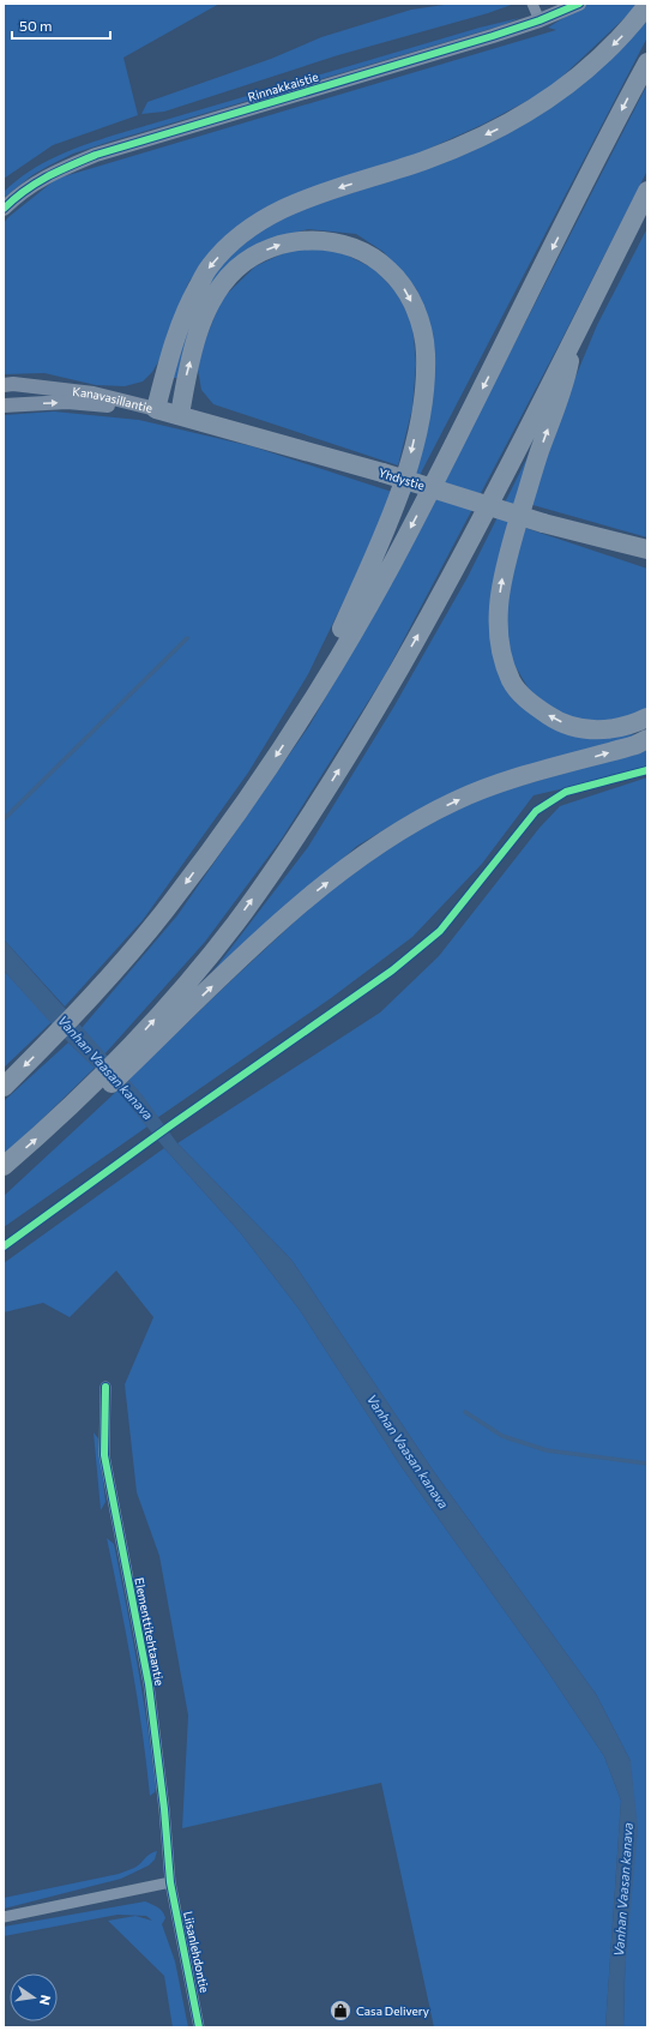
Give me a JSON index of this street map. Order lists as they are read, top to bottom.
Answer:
{
  "streets": {
    "highway": ["Yhdystie"],
    "street": [
      "Rinnakkaistie",
      "Kanavasillantie",
      "Elementtitehtaantie",
      "Liisanlehdontie"
    ]
  },
  "crossings": [
    ["Kanavasillantie", "Yhdystie"],
    ["Elementtitehtaantie", "Liisanlehdontie"]
  ],
  "water": ["Vanhan Vaasan kanava"],
  "places": {
    "shop": ["Casa Delivery"]
  },
  "scale_bar": "50 m",
  "north": "right"
}
